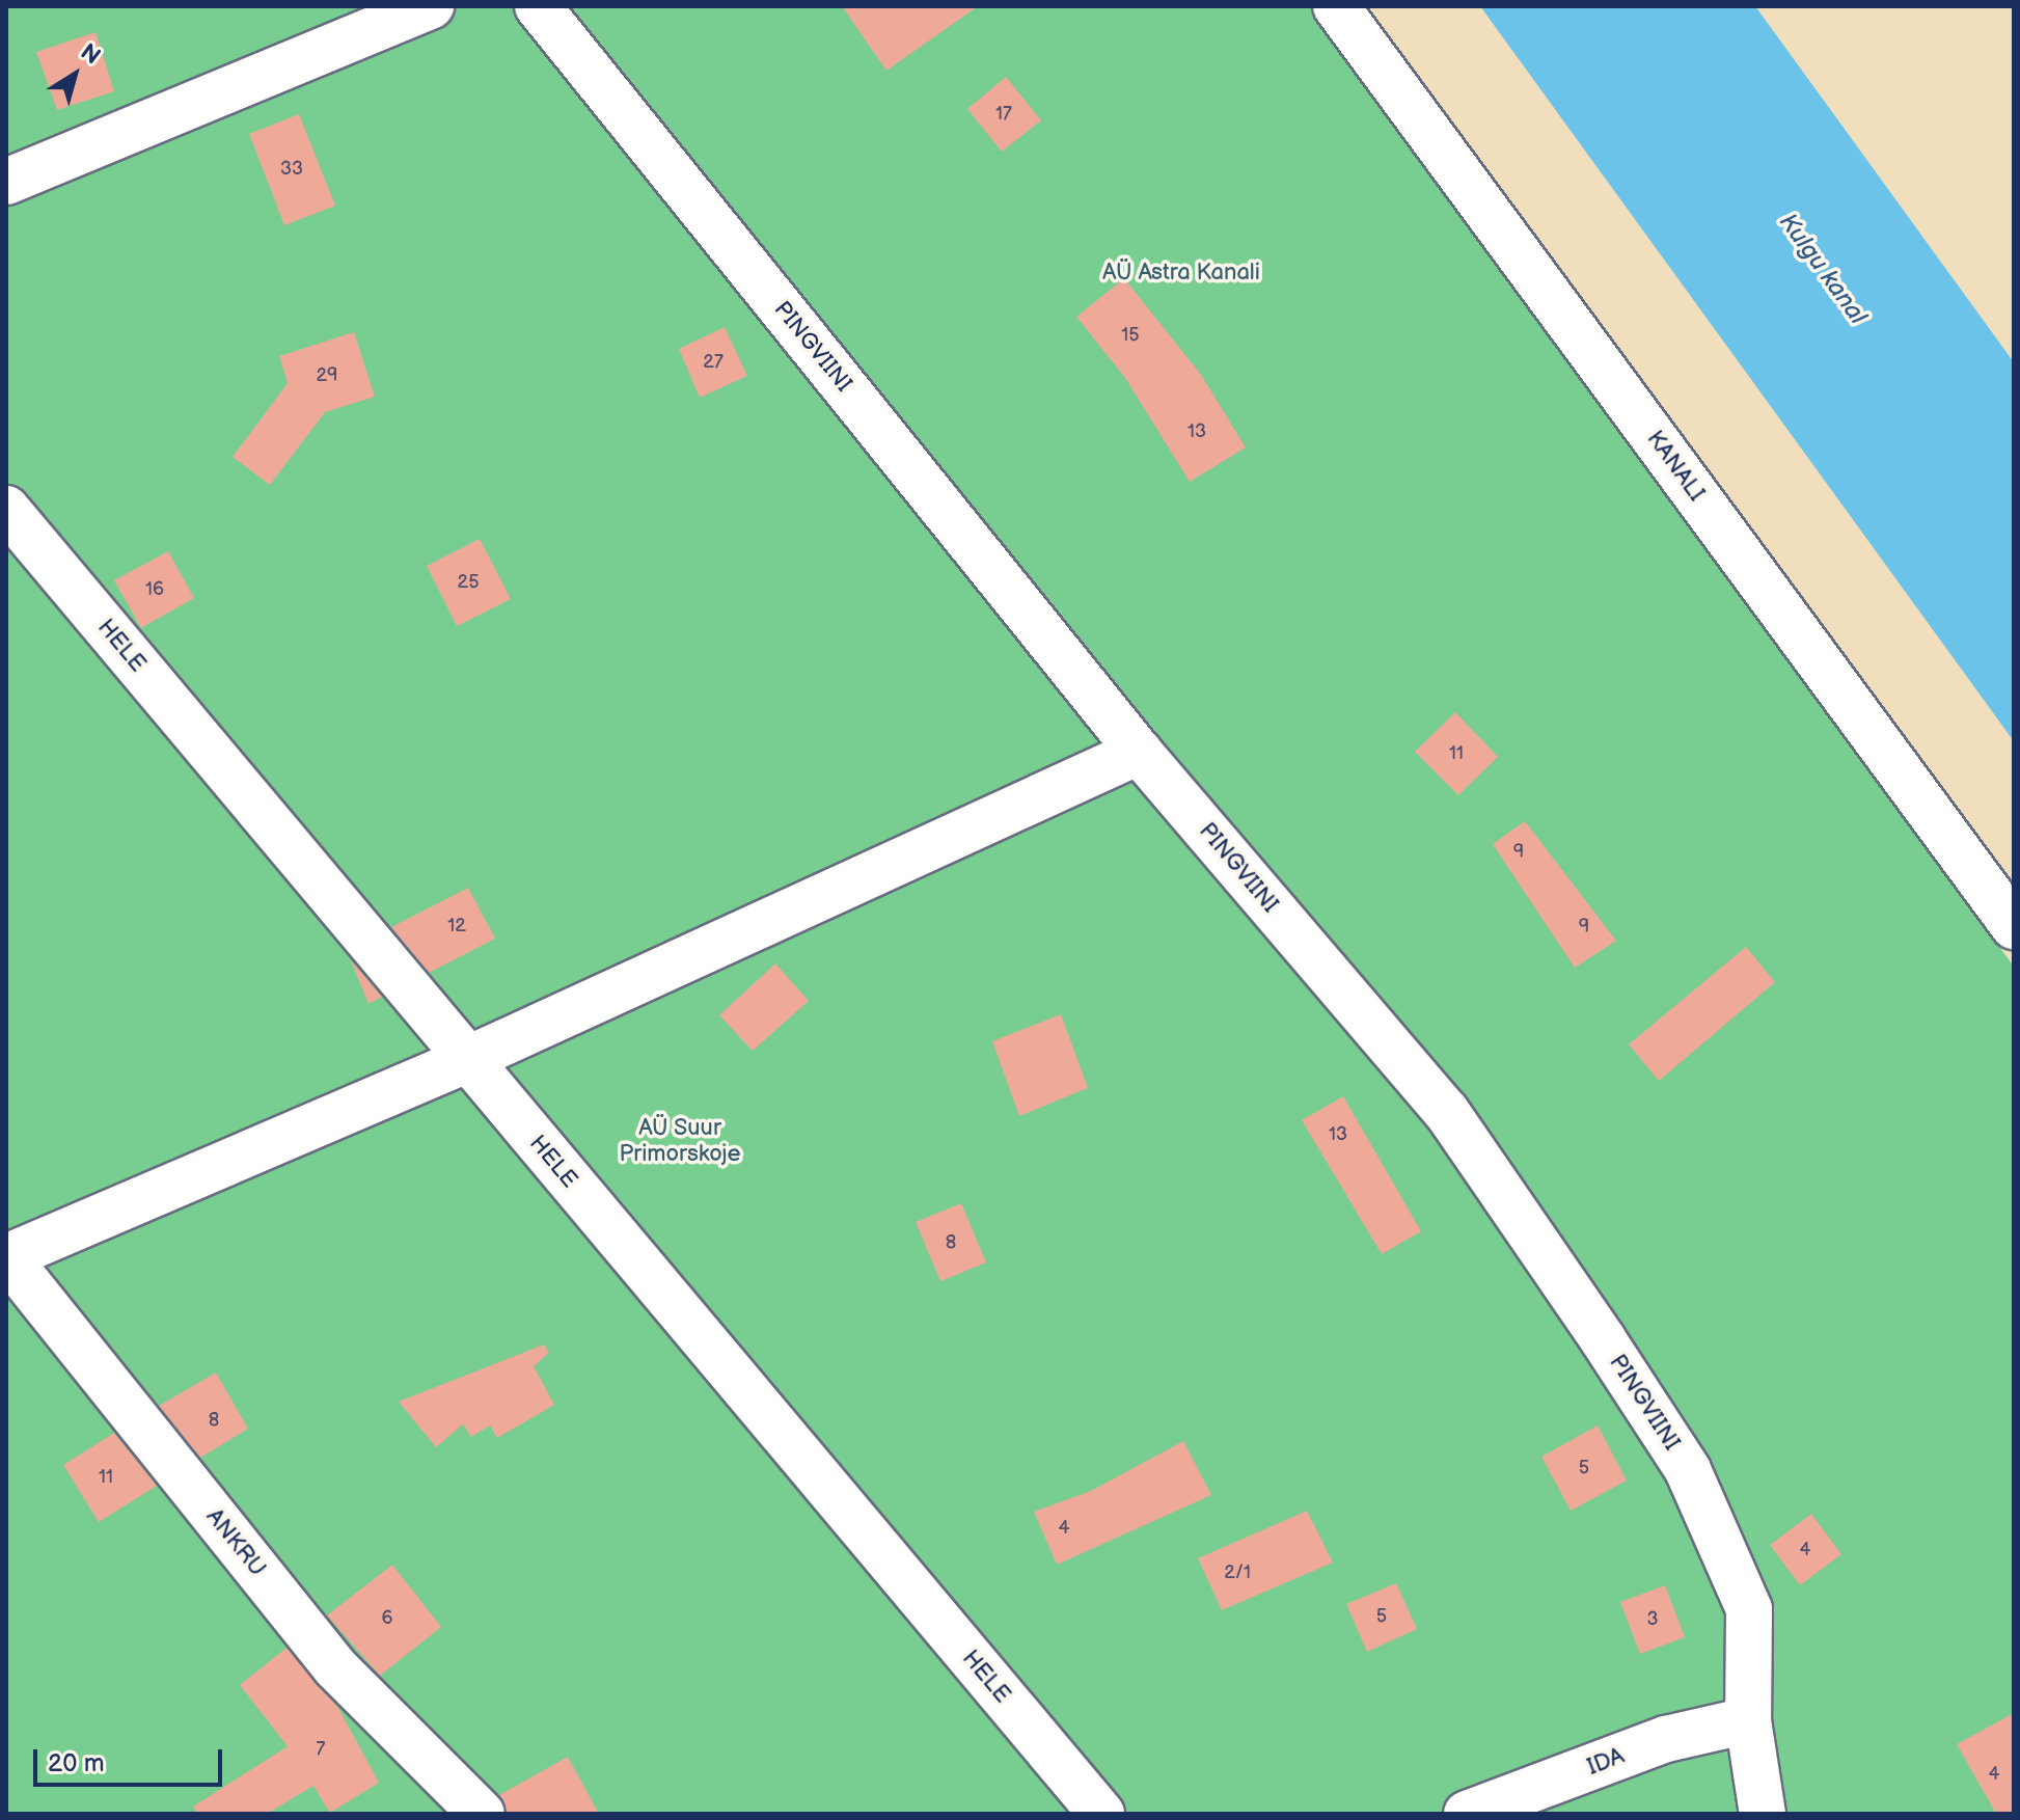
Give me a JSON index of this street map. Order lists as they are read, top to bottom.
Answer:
{
  "streets": {
    "street": [
      "PINGVIINI",
      "KANALI",
      "HELE",
      "ANKRU",
      "IDA"
    ]
  },
  "crossings": [
    ["PINGVIINI", "IDA"]
  ],
  "water": ["Kulgu kanal"],
  "parks": ["AÜ Astra Kanali", "AÜ Suur Primorskoje"],
  "house_numbers": [
    "17",
    "33",
    "15",
    "27",
    "29",
    "13",
    "25",
    "16",
    "11",
    "9",
    "12",
    "9",
    "13",
    "8",
    "8",
    "5",
    "11",
    "4",
    "4",
    "2/1",
    "5",
    "6",
    "3",
    "7",
    "4"
  ],
  "scale_bar": "20 m",
  "north": "top right"
}
